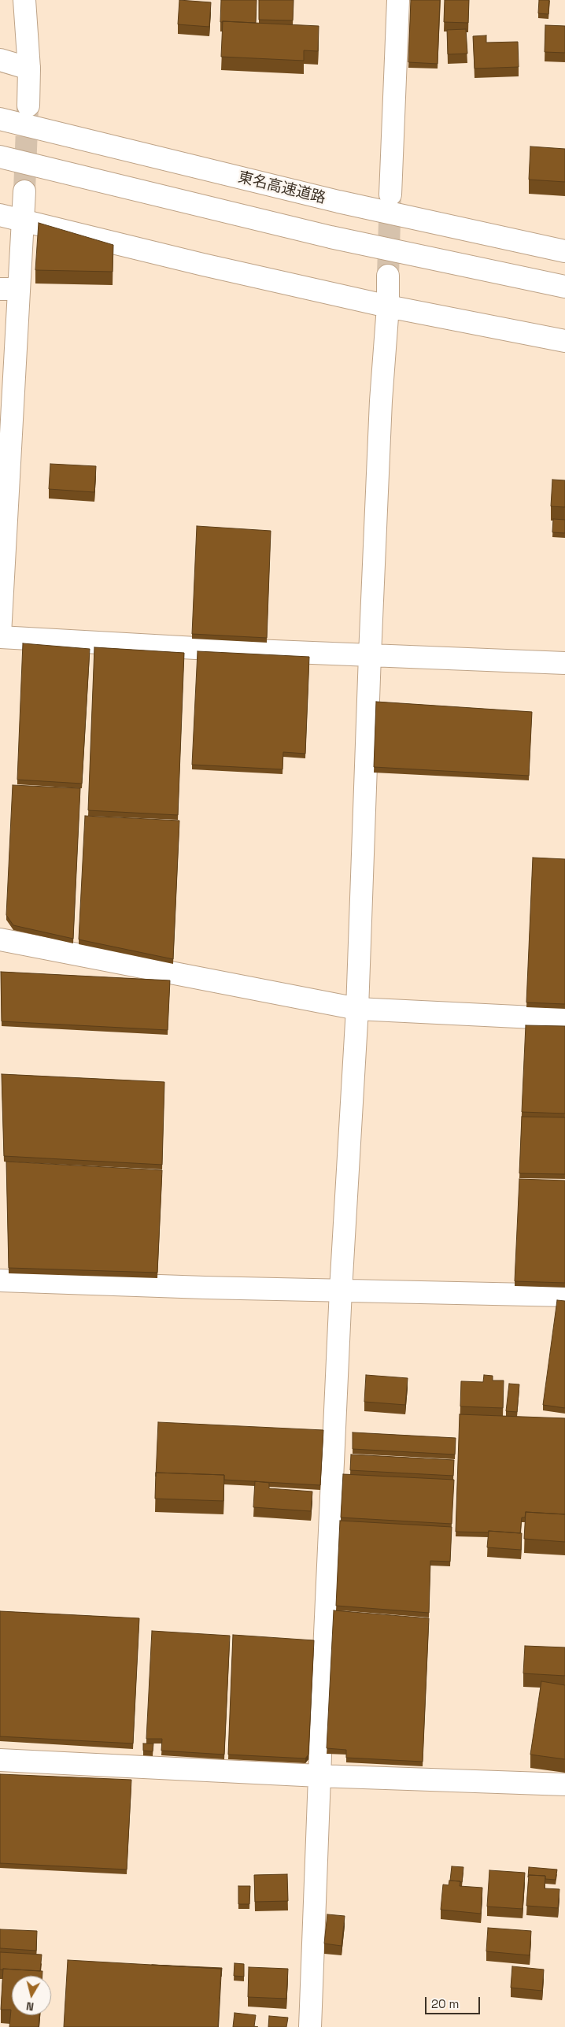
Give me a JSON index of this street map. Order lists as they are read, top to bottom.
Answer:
{
  "streets": {
    "main road": ["東名高速道路"]
  },
  "scale_bar": "20 m",
  "north": "bottom"
}
